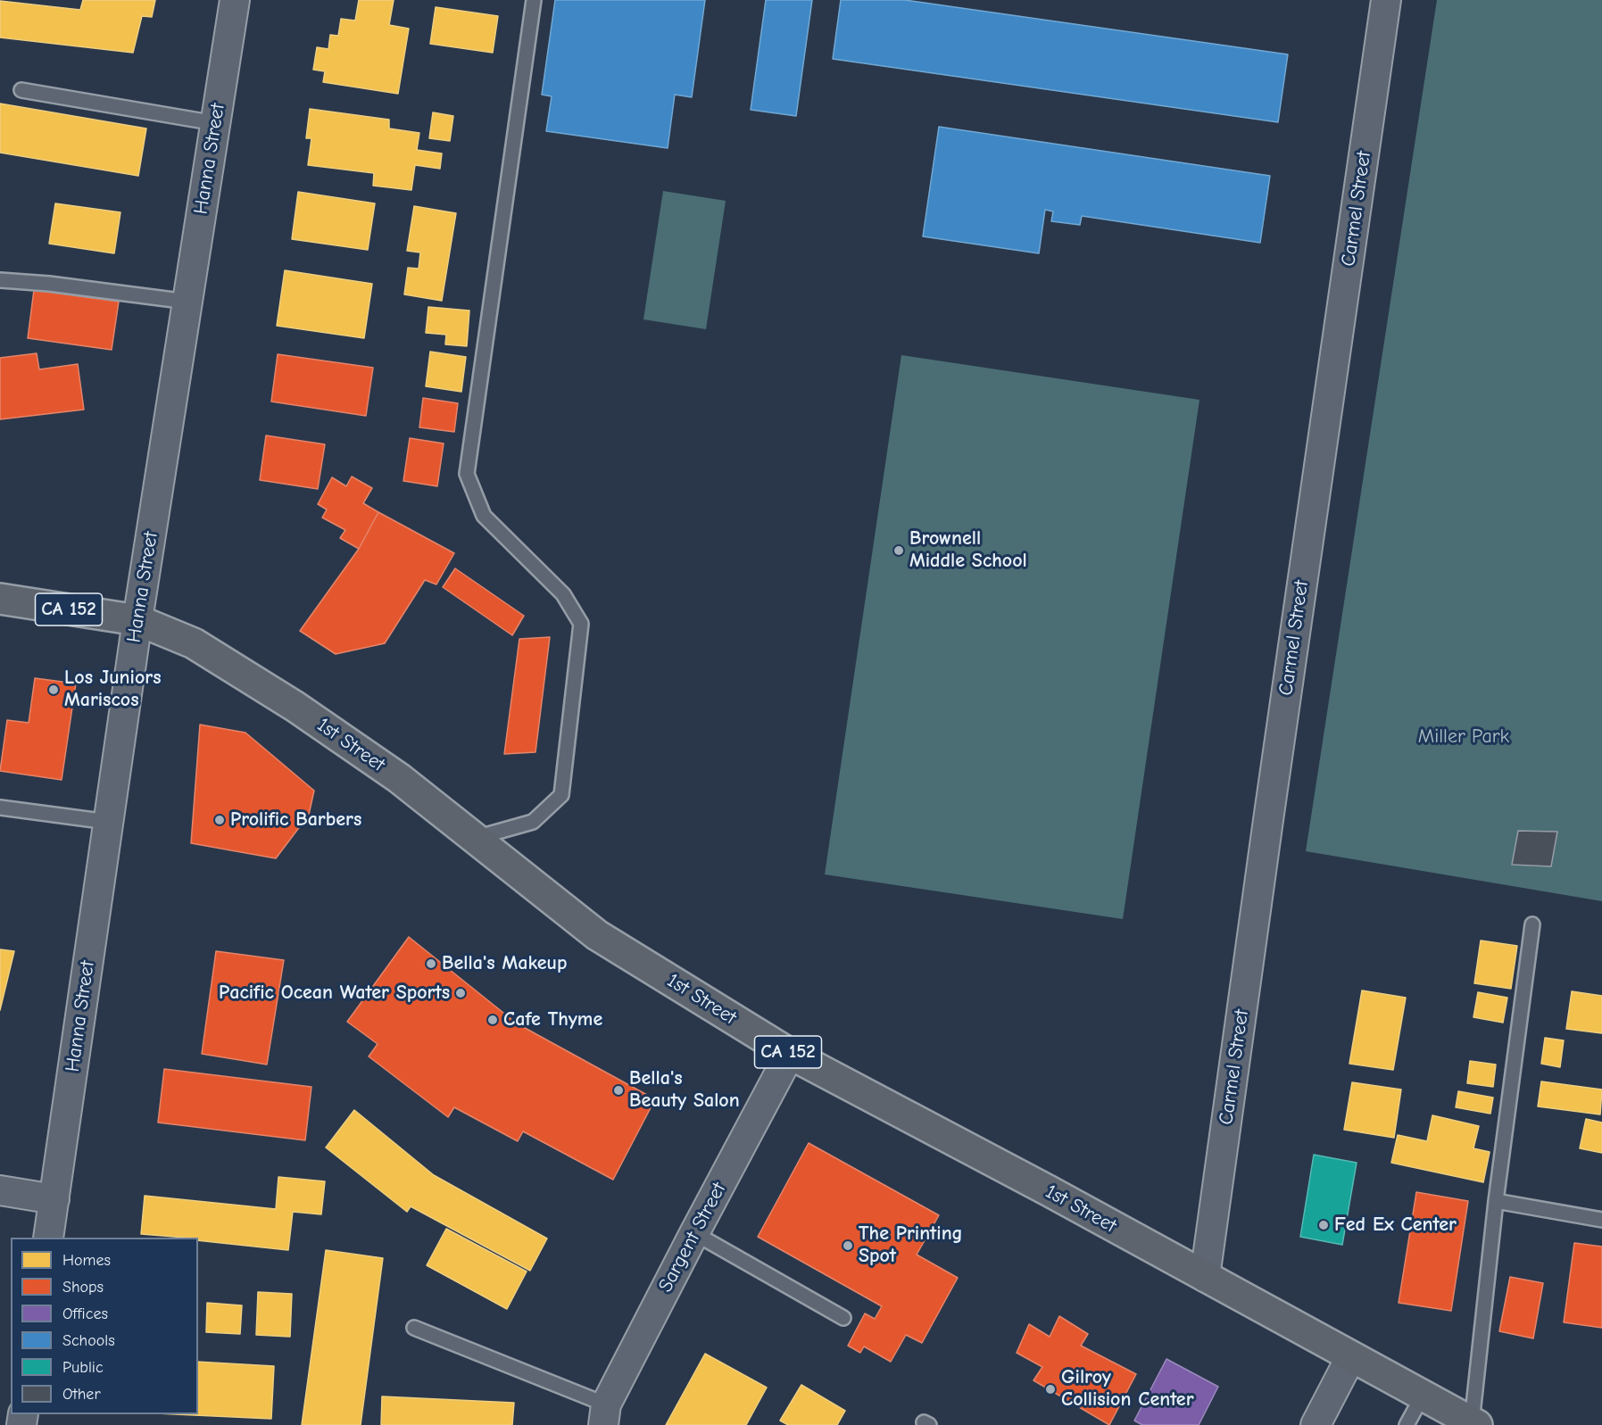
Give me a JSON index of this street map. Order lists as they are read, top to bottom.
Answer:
{
  "streets": {
    "main road": ["CA 152", "1st Street"],
    "street": ["Hanna Street", "Carmel Street", "Sargent Street"]
  },
  "crossings": [
    ["Hanna Street", "1st Street"],
    ["Carmel Street", "1st Street"],
    ["1st Street", "Sargent Street"]
  ],
  "parks": ["Miller Park"],
  "places": [
    "Brownell Middle School",
    "Los Juniors Mariscos",
    "Prolific Barbers",
    "Bella's Makeup",
    "Pacific Ocean Water Sports",
    "Cafe Thyme",
    "Bella's Beauty Salon",
    "Fed Ex Center",
    "The Printing Spot",
    "Gilroy Collision Center"
  ],
  "legend": [
    "Homes",
    "Shops",
    "Offices",
    "Schools",
    "Public",
    "Other"
  ]
}
